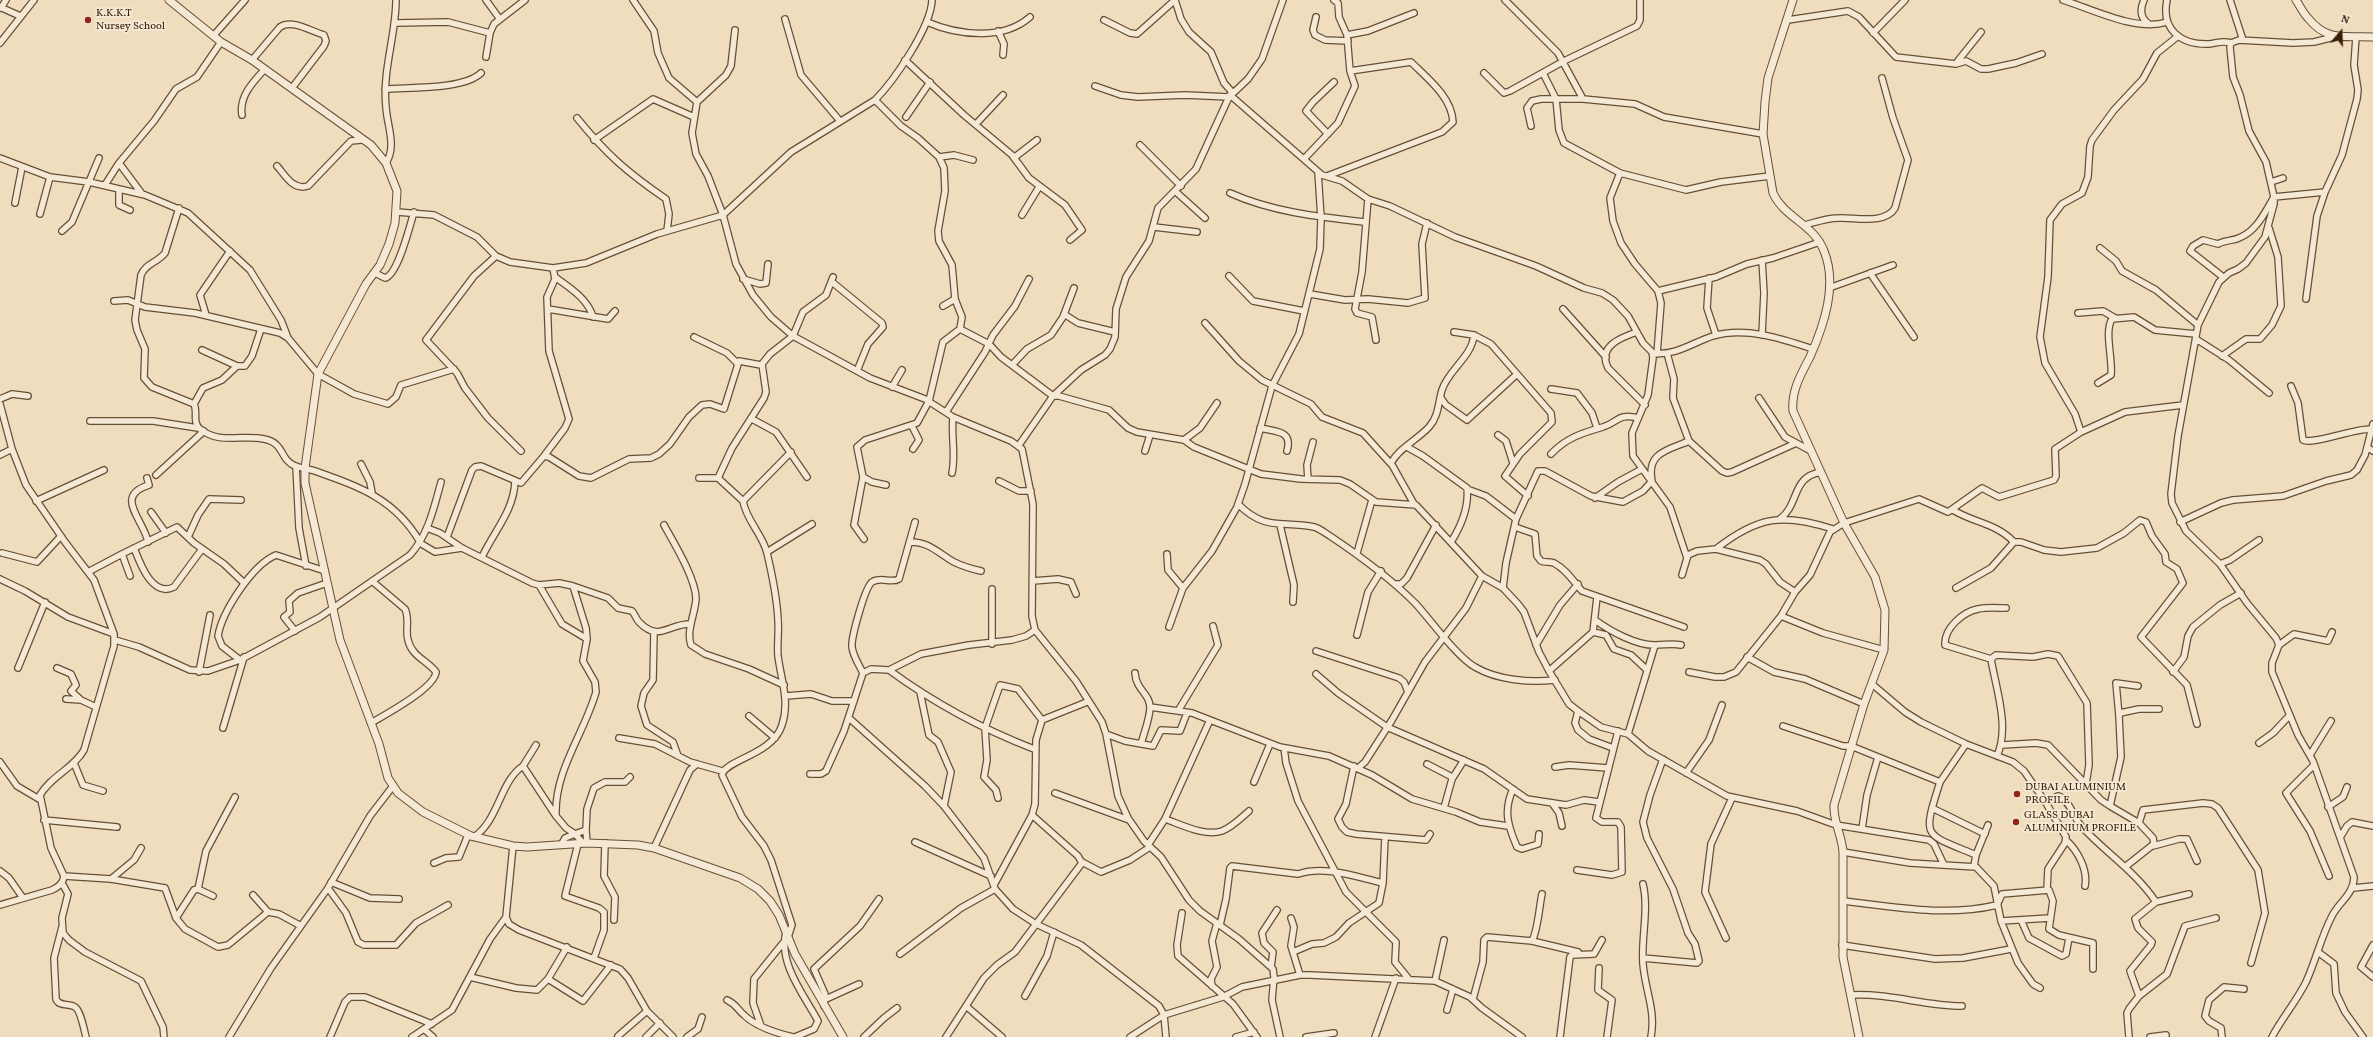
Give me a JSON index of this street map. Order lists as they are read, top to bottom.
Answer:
{
  "places": ["K.K.K.T Nursey School", "DUBAI ALUMINIUM PROFILE", "GLASS DUBAI ALUMINIUM PROFILE"],
  "north": "top"
}
